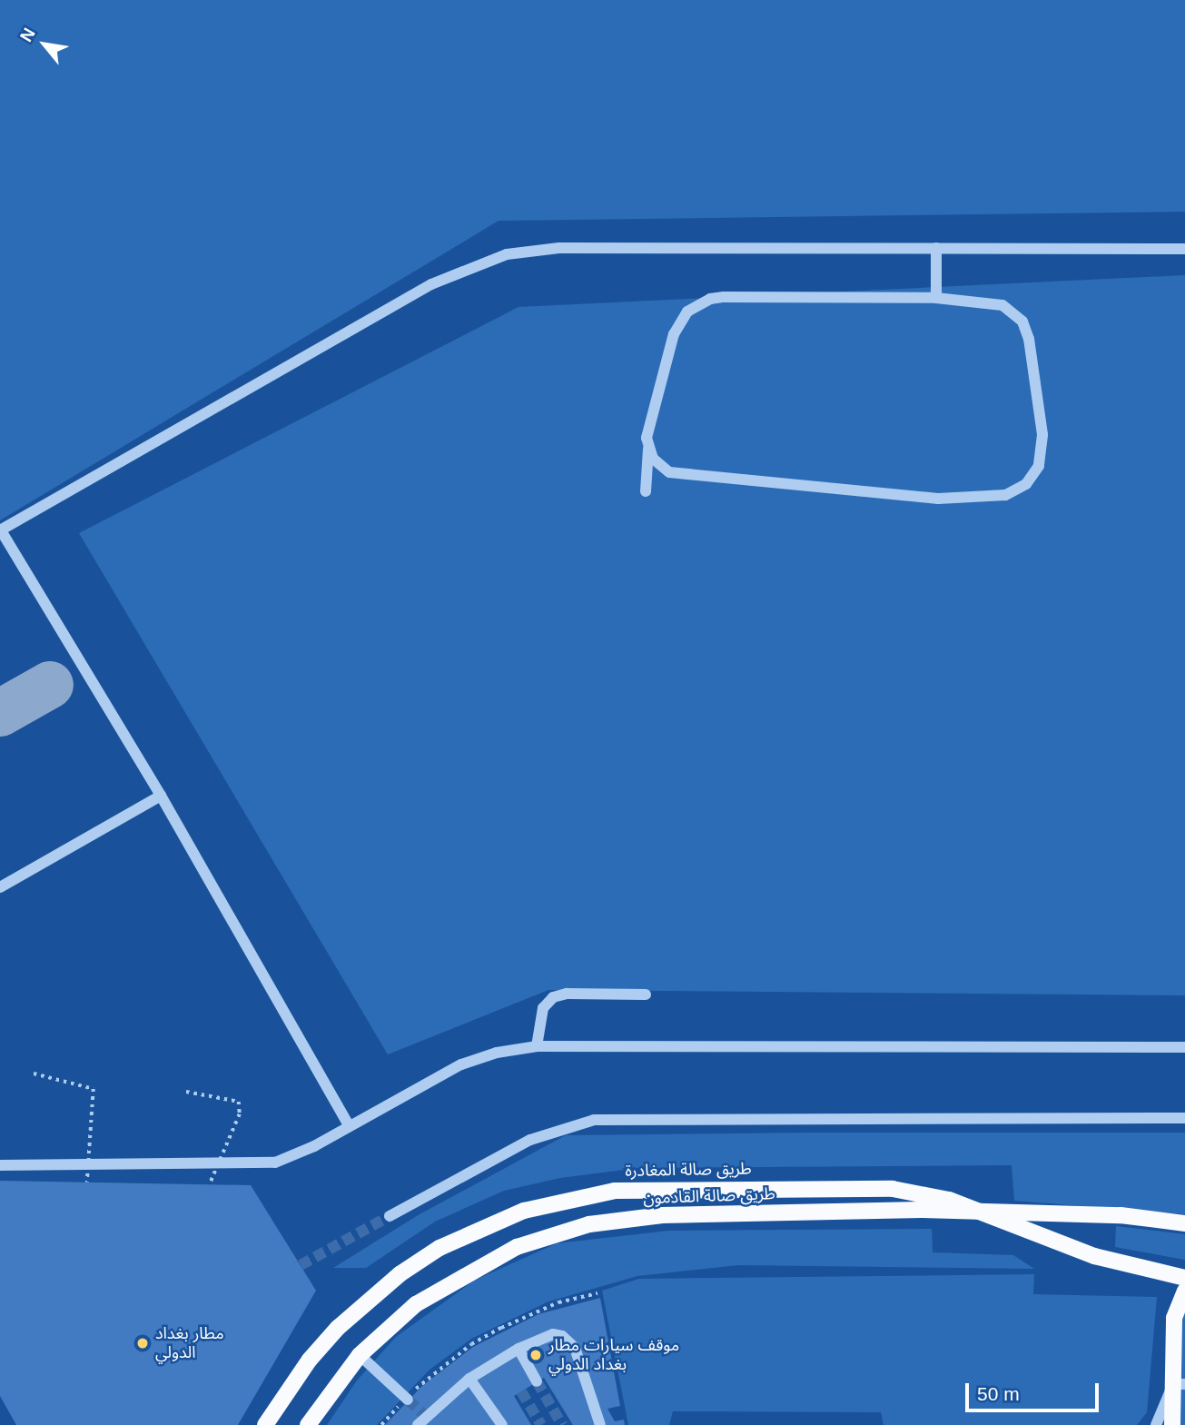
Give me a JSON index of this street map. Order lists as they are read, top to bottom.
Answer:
{
  "streets": {
    "main road": ["طريق صالة المغادرة", "طريق صالة القادمون"]
  },
  "places": ["مطار بغداد الدولي", "موقف سيارات مطار بغداد الدولي"],
  "scale_bar": "50 m",
  "north": "top left"
}
